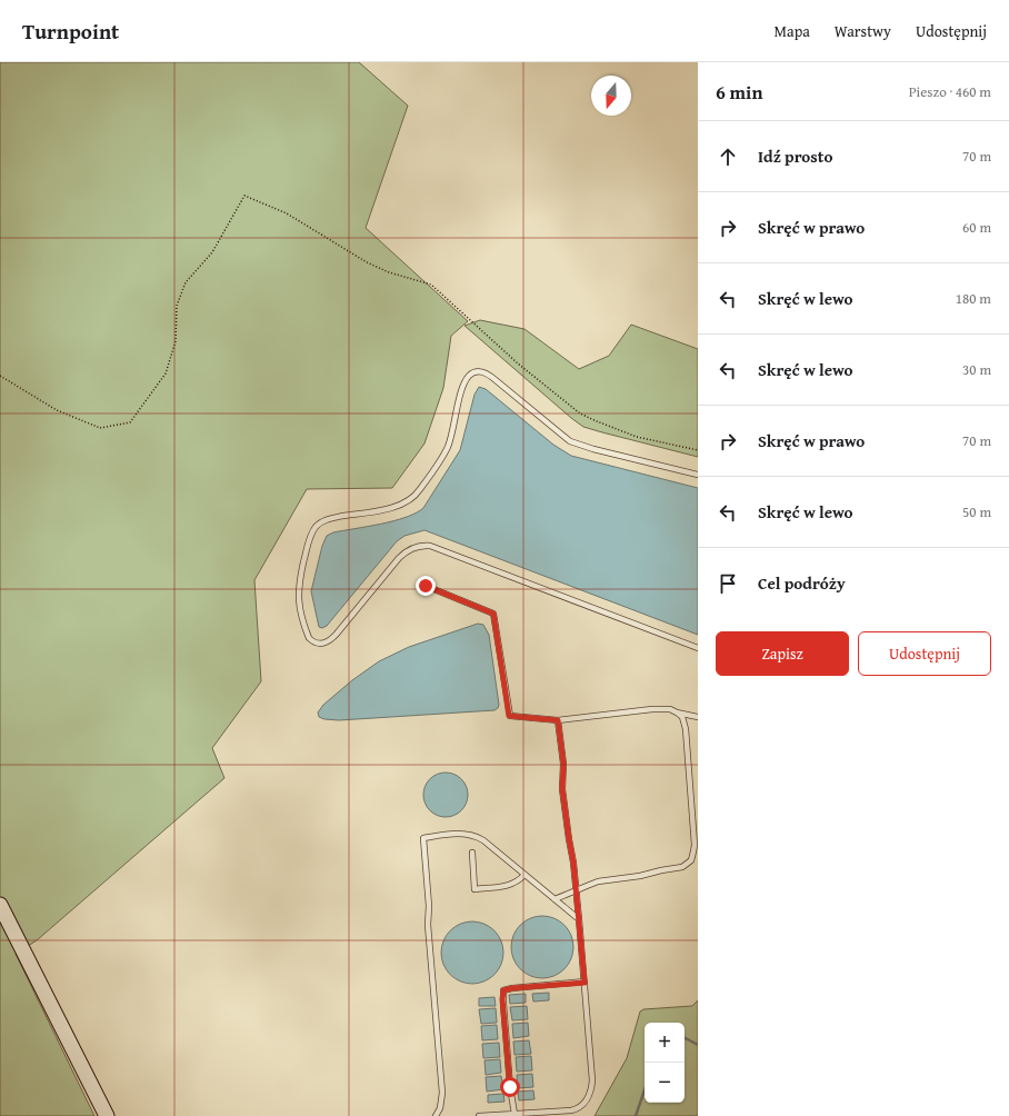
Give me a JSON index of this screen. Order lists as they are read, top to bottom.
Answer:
{
  "north": "bottom",
  "page": {
    "header": "Turnpoint",
    "nav": ["Mapa", "Warstwy", "Udostępnij"],
    "heading": ["6 min", "Pieszo · 460 m"],
    "list": [
      ["Idź prosto", "70 m"],
      ["Skręć w prawo", "60 m"],
      ["Skręć w lewo", "180 m"],
      ["Skręć w lewo", "30 m"],
      ["Skręć w prawo", "70 m"],
      ["Skręć w lewo", "50 m"],
      "Cel podróży"
    ],
    "buttons": ["Zapisz", "Udostępnij"],
    "map_buttons": ["+", "−"]
  }
}
